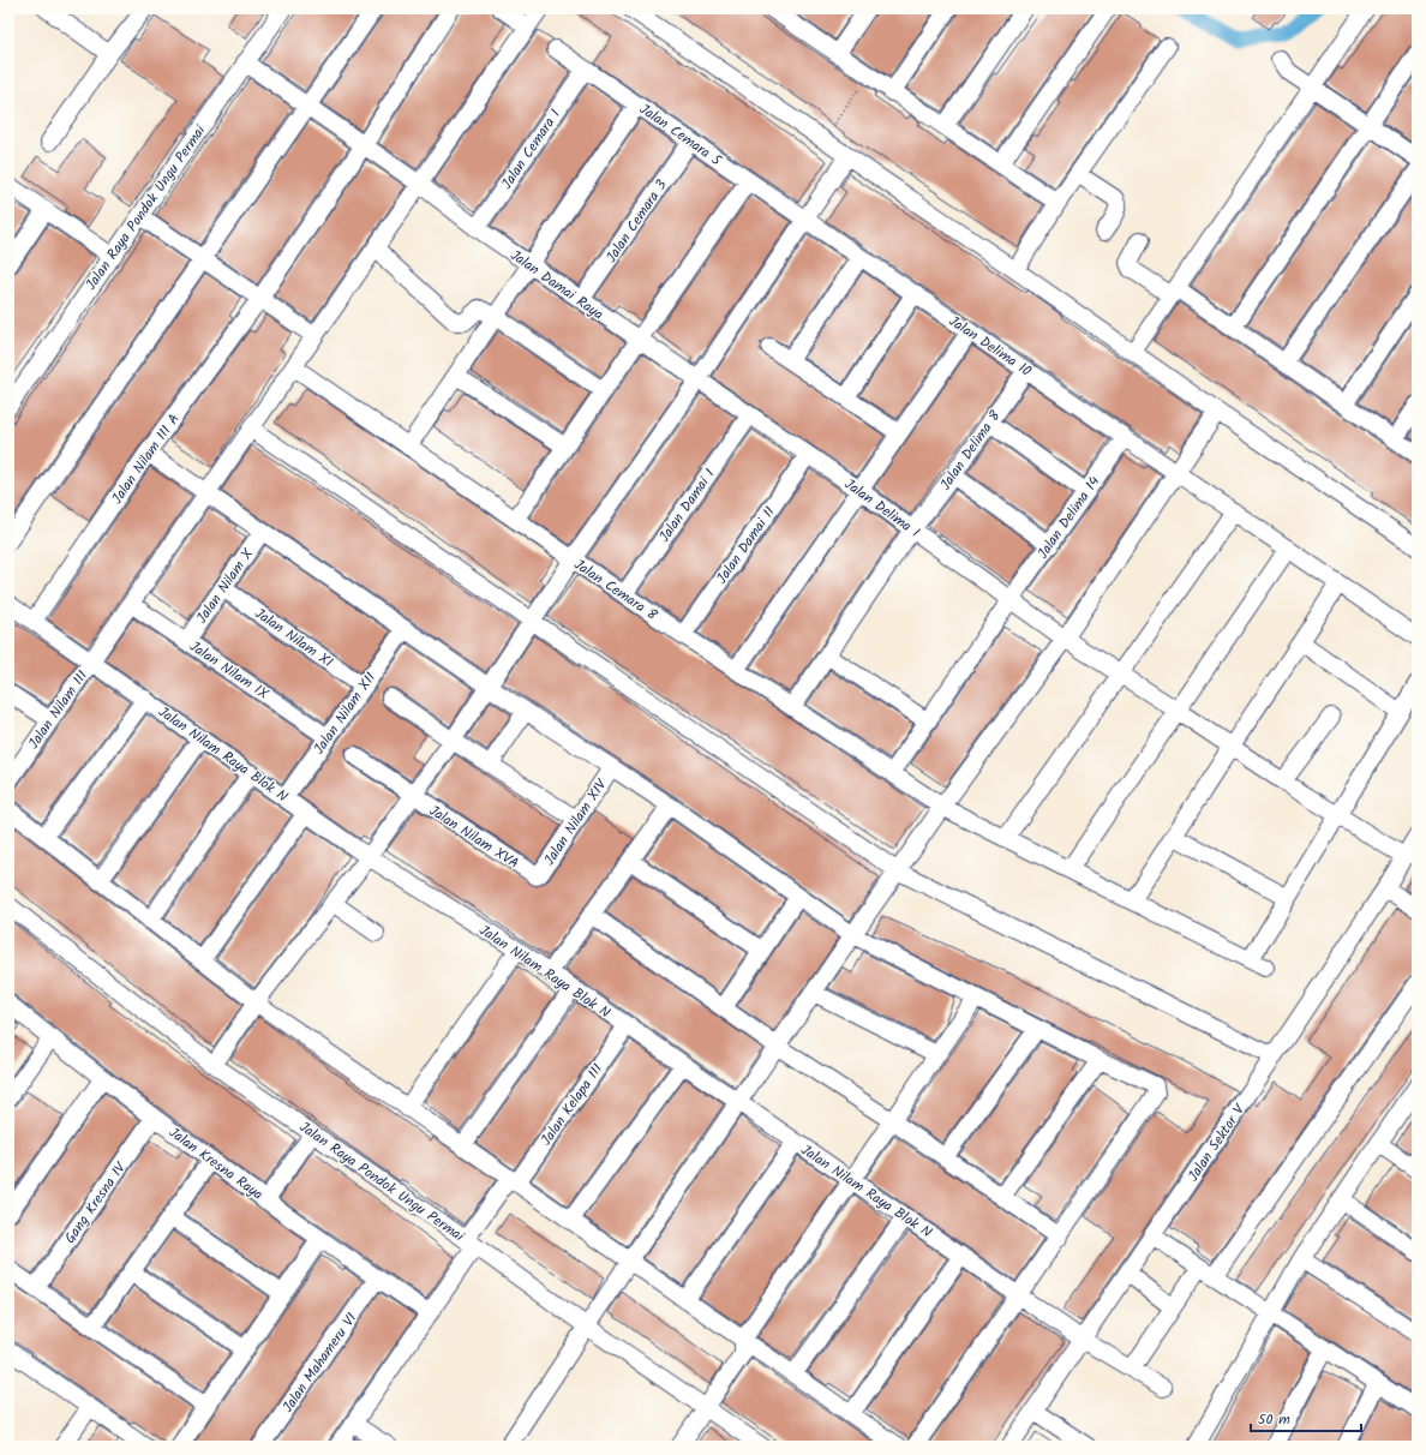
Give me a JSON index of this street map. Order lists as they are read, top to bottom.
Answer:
{
  "streets": {
    "street": [
      "Jalan Cemara 5",
      "Jalan Cemara 1",
      "Jalan Raya Pondok Ungu Permai",
      "Jalan Cemara 3",
      "Jalan Damai Raya",
      "Jalan Delima 10",
      "Jalan Delima 8",
      "Jalan Nilam III A",
      "Jalan Damai I",
      "Jalan Delima I",
      "Jalan Delima 14",
      "Jalan Damai II",
      "Jalan Nilam X",
      "Jalan Cemara 8",
      "Jalan Nilam XI",
      "Jalan Nilam IX",
      "Jalan Nilam III",
      "Jalan Nilam XII",
      "Jalan Nilam Raya Blok N",
      "Jalan Nilam XIV",
      "Jalan Nilam XVA",
      "Jalan Kelapa III",
      "Jalan Sektor V",
      "Jalan Kresna Raya",
      "Gang Kresna IV",
      "Jalan Mahameru VI"
    ]
  },
  "crossings": [
    ["Jalan Cemara 5", "Jalan Cemara 1"],
    ["Jalan Cemara 5", "Jalan Cemara 3"],
    ["Jalan Cemara 5", "Jalan Delima 10"],
    ["Jalan Cemara 1", "Jalan Damai Raya"],
    ["Jalan Raya Pondok Ungu Permai", "Jalan Damai Raya"],
    ["Jalan Raya Pondok Ungu Permai", "Jalan Kelapa III"],
    ["Jalan Cemara 3", "Jalan Damai Raya"],
    ["Jalan Damai Raya", "Jalan Nilam III A"],
    ["Jalan Damai Raya", "Jalan Delima I"],
    ["Jalan Damai Raya", "Jalan Nilam III"],
    ["Jalan Delima 10", "Jalan Delima 8"],
    ["Jalan Delima 10", "Jalan Delima 14"],
    ["Jalan Delima 8", "Jalan Delima I"],
    ["Jalan Delima 8", "Jalan Cemara 8"],
    ["Jalan Nilam III A", "Jalan Nilam Raya Blok N"],
    ["Jalan Damai I", "Jalan Delima I"],
    ["Jalan Damai I", "Jalan Cemara 8"],
    ["Jalan Delima I", "Jalan Delima 14"],
    ["Jalan Delima I", "Jalan Damai II"],
    ["Jalan Delima I", "Jalan Sektor V"],
    ["Jalan Delima 14", "Jalan Cemara 8"],
    ["Jalan Damai II", "Jalan Cemara 8"],
    ["Jalan Nilam X", "Jalan Nilam XI"],
    ["Jalan Nilam X", "Jalan Nilam IX"],
    ["Jalan Cemara 8", "Jalan Nilam III"],
    ["Jalan Nilam XI", "Jalan Nilam XII"],
    ["Jalan Nilam IX", "Jalan Nilam III"],
    ["Jalan Nilam IX", "Jalan Nilam XII"],
    ["Jalan Nilam III", "Jalan Nilam Raya Blok N"],
    ["Jalan Nilam XII", "Jalan Nilam Raya Blok N"],
    ["Jalan Nilam Raya Blok N", "Jalan Kelapa III"],
    ["Jalan Nilam Raya Blok N", "Jalan Sektor V"],
    ["Jalan Nilam XIV", "Jalan Nilam XVA"],
    ["Jalan Kelapa III", "Jalan Kresna Raya"],
    ["Jalan Kresna Raya", "Gang Kresna IV"],
    ["Jalan Kresna Raya", "Jalan Mahameru VI"]
  ],
  "scale_bar": "50 m"
}
